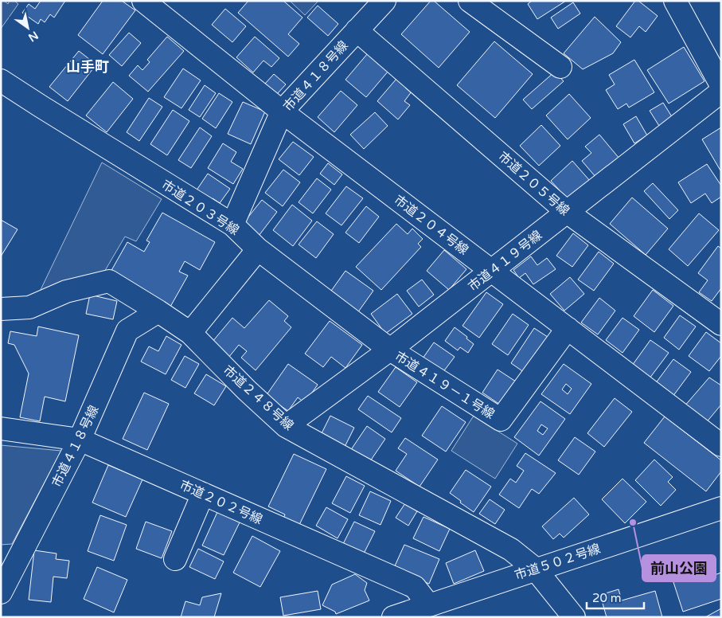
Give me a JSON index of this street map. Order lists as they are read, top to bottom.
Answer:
{
  "streets": {
    "street": [
      "市道４１８号線",
      "市道２０５号線",
      "市道２０３号線",
      "市道２０４号線",
      "市道４１９号線",
      "市道４１９－１号線",
      "市道２４８号線",
      "市道２０２号線",
      "市道５０２号線"
    ]
  },
  "crossings": [
    ["市道４１８号線", "市道２０５号線"],
    ["市道４１８号線", "市道２０３号線"],
    ["市道４１８号線", "市道２０４号線"],
    ["市道４１８号線", "市道２４８号線"],
    ["市道４１８号線", "市道２０２号線"],
    ["市道２０５号線", "市道４１９号線"],
    ["市道２０３号線", "市道４１９号線"],
    ["市道２０３号線", "市道４１９－１号線"],
    ["市道２０４号線", "市道４１９号線"],
    ["市道２０４号線", "市道４１９－１号線"],
    ["市道４１９号線", "市道４１９－１号線"],
    ["市道４１９号線", "市道２４８号線"],
    ["市道２４８号線", "市道５０２号線"],
    ["市道２０２号線", "市道５０２号線"]
  ],
  "districts": ["山手町"],
  "places": ["前山公園"],
  "scale_bar": "20 m",
  "north": "bottom right"
}
